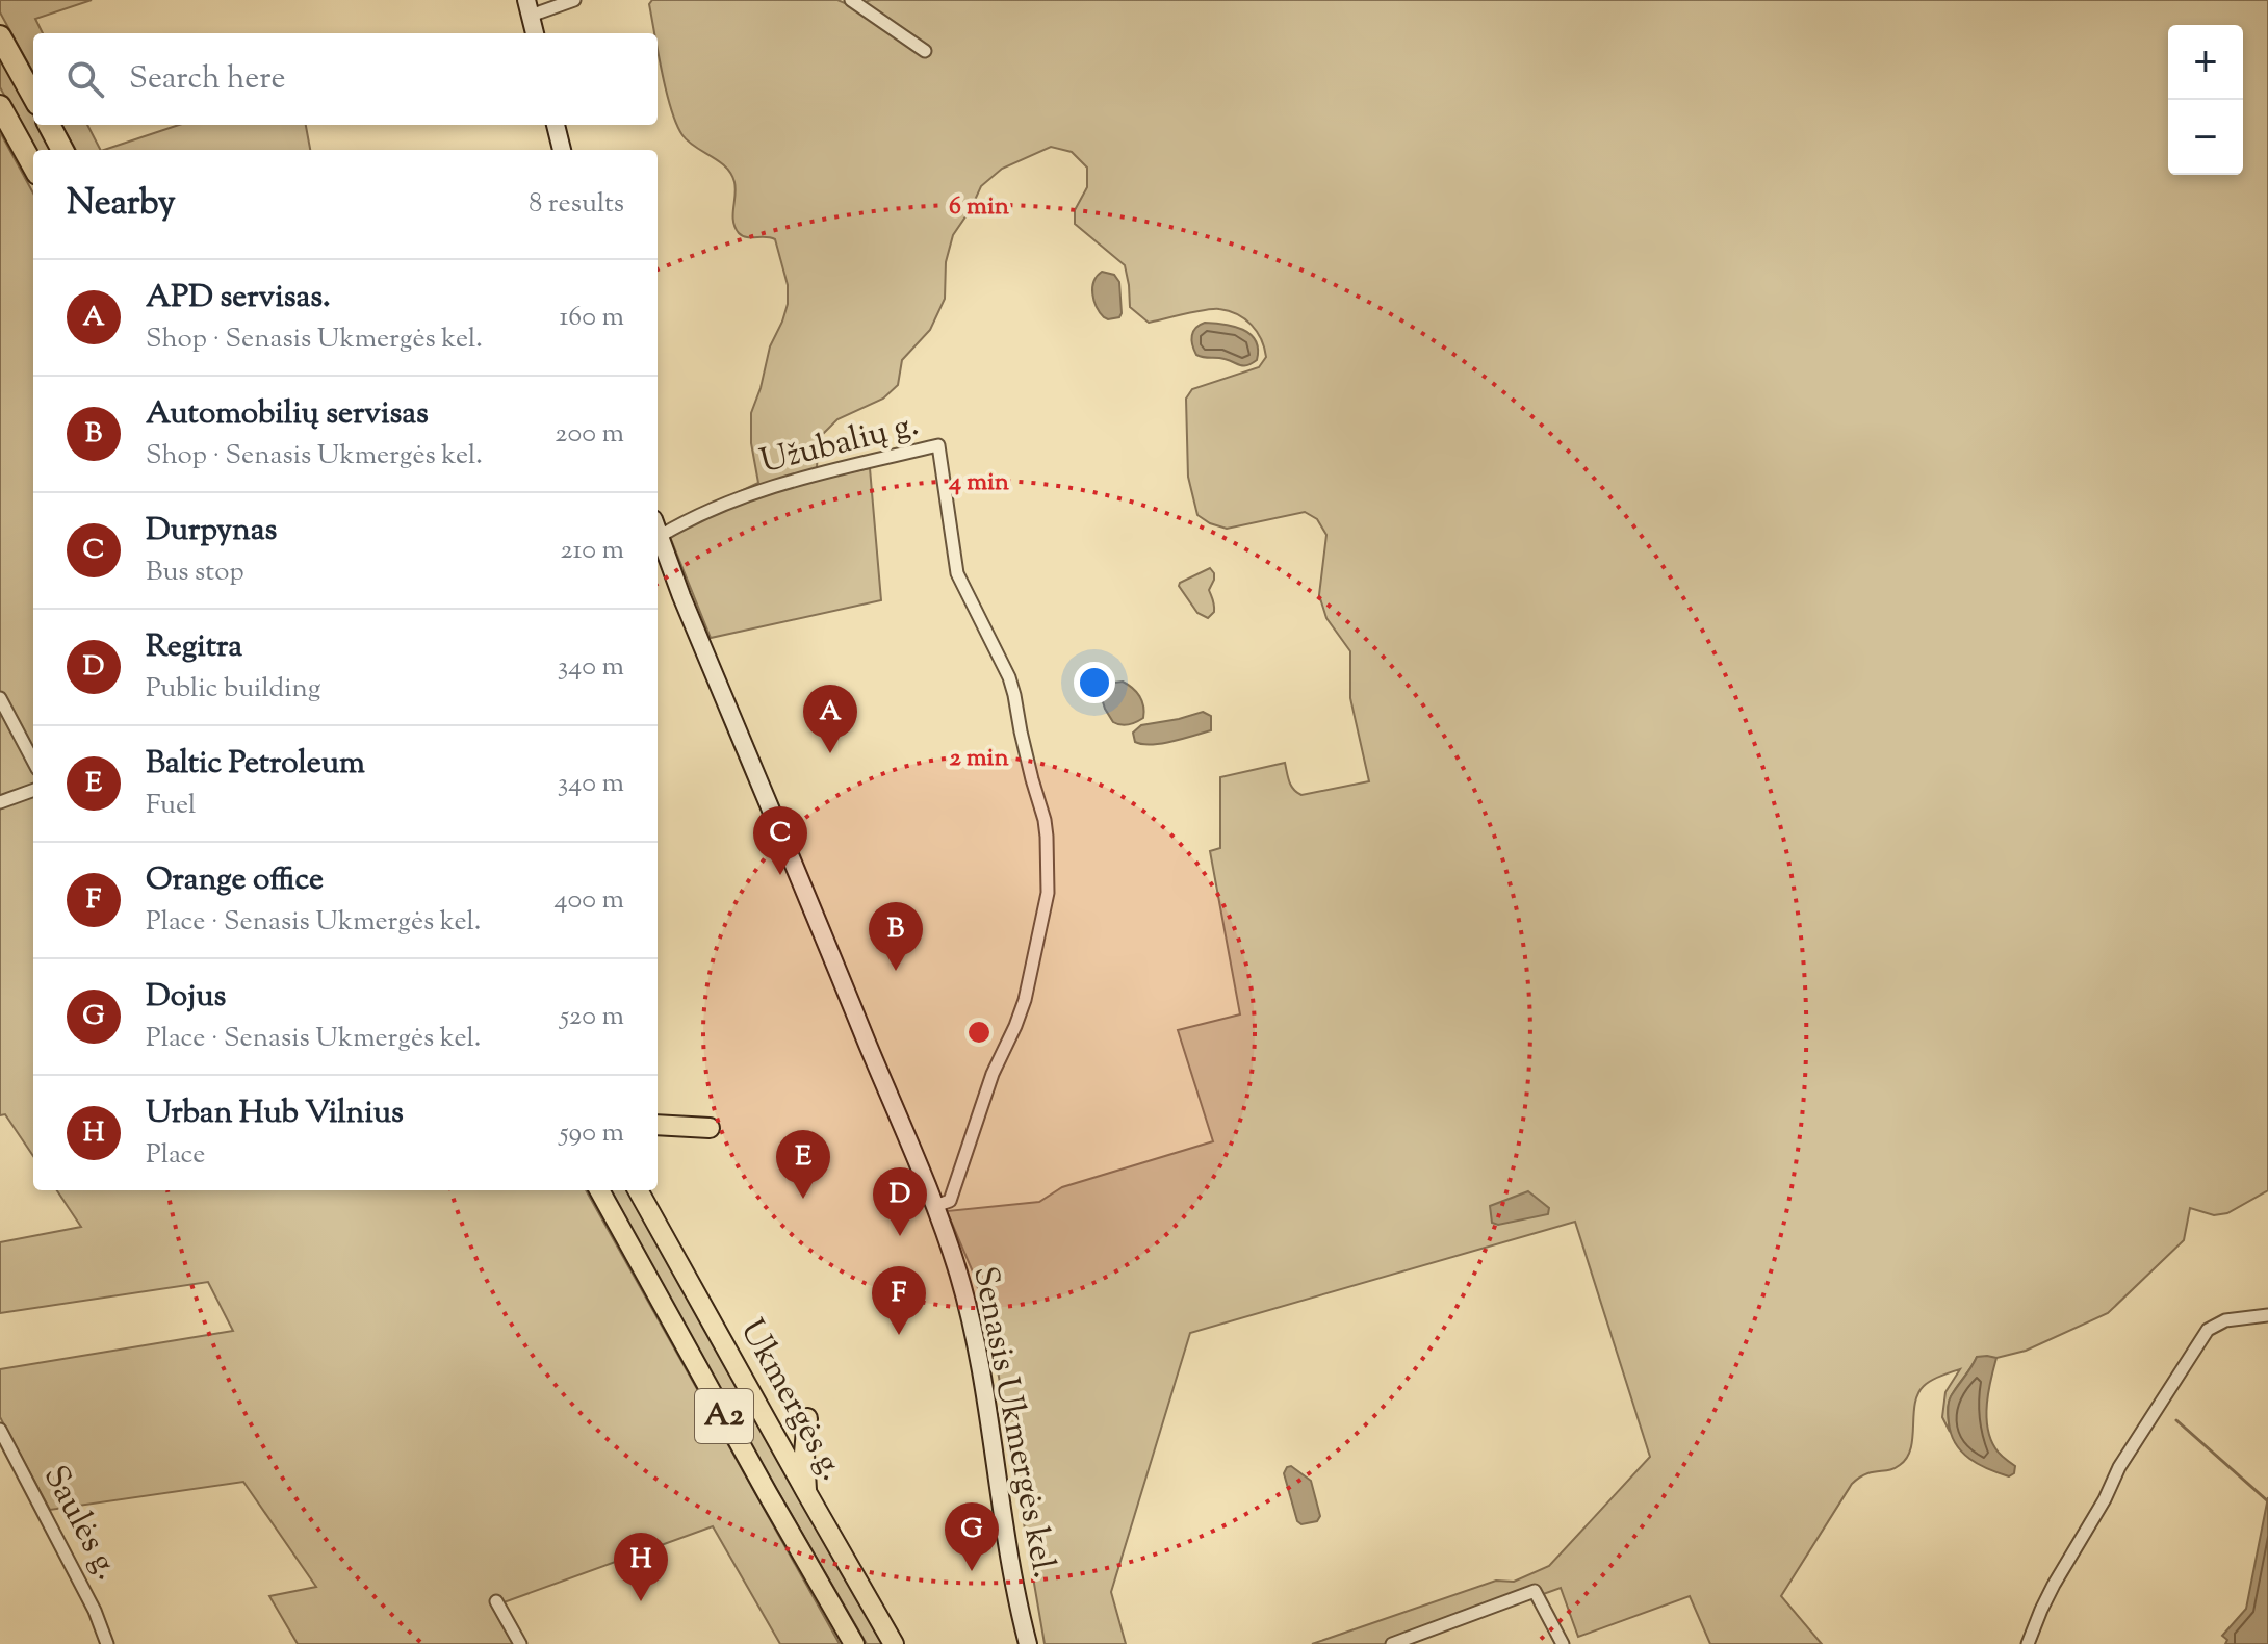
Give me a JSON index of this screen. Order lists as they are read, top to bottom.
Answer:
{
  "streets": {
    "highway": ["Ukmergės g.", "A2"],
    "main road": ["Senasis Ukmergės kel."],
    "street": ["Užubalių g.", "Saulės g."]
  },
  "crossings": [
    ["Užubalių g.", "Senasis Ukmergės kel."]
  ],
  "page": {
    "map_buttons": ["+", "−"],
    "search": "Search here",
    "heading": ["Nearby", "8 results"],
    "list": [
      {
        "mark": "A",
        "name": "APD servisas.",
        "note": "Shop · Senasis Ukmergės kel.",
        "value": "160 m"
      },
      {
        "mark": "B",
        "name": "Automobilių servisas",
        "note": "Shop · Senasis Ukmergės kel.",
        "value": "200 m"
      },
      {
        "mark": "C",
        "name": "Durpynas",
        "note": "Bus stop",
        "value": "210 m"
      },
      {
        "mark": "D",
        "name": "Regitra",
        "note": "Public building",
        "value": "340 m"
      },
      {
        "mark": "E",
        "name": "Baltic Petroleum",
        "note": "Fuel",
        "value": "340 m"
      },
      {
        "mark": "F",
        "name": "Orange office",
        "note": "Place · Senasis Ukmergės kel.",
        "value": "400 m"
      },
      {
        "mark": "G",
        "name": "Dojus",
        "note": "Place · Senasis Ukmergės kel.",
        "value": "520 m"
      },
      {
        "mark": "H",
        "name": "Urban Hub Vilnius",
        "note": "Place",
        "value": "590 m"
      }
    ],
    "pins": [
      "A",
      "C",
      "B",
      "E",
      "D",
      "F",
      "G",
      "H"
    ]
  },
  "rings": ["6 min", "4 min", "2 min"]
}
